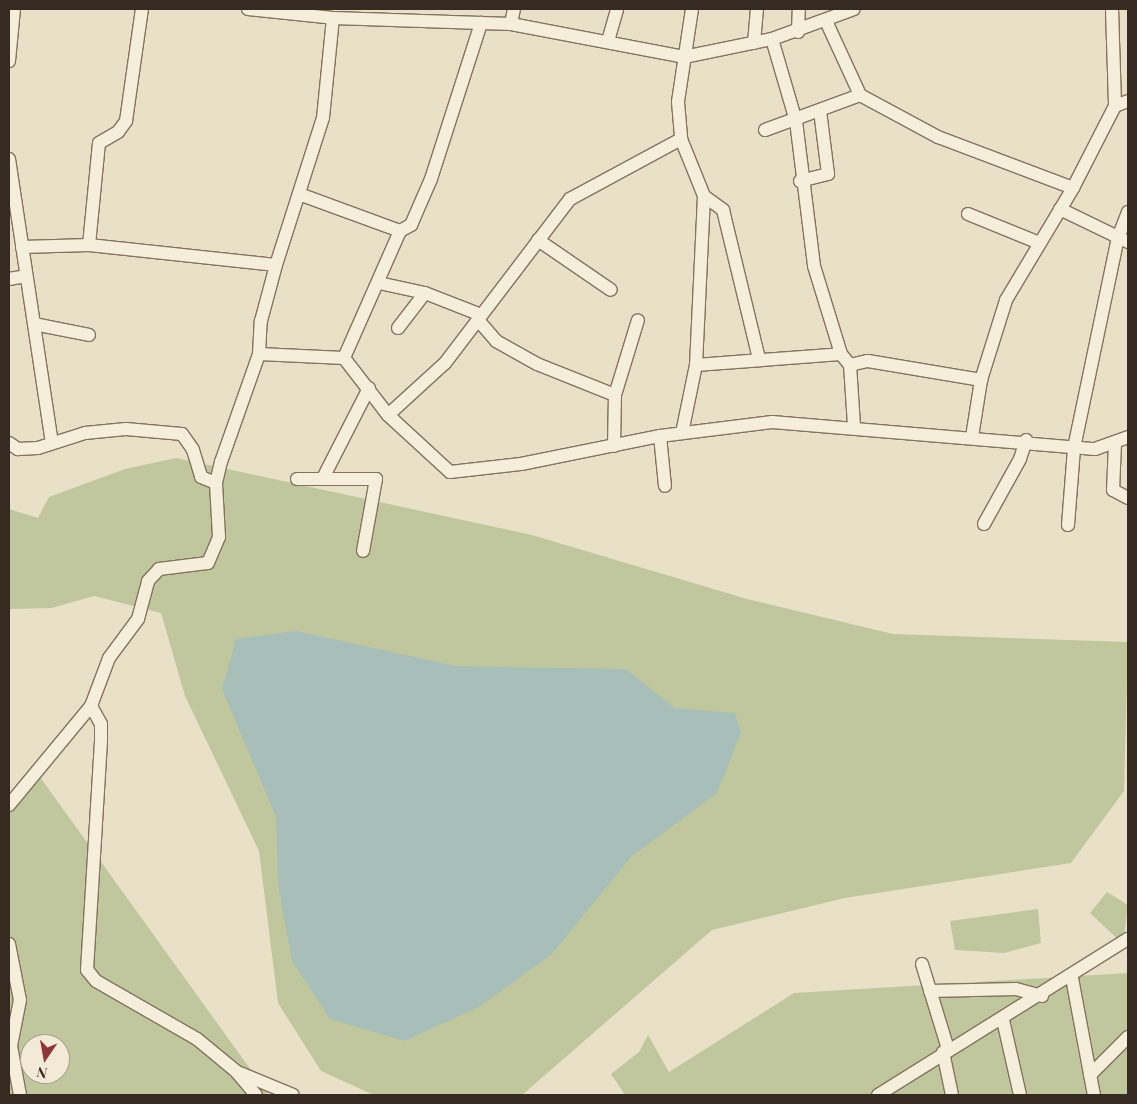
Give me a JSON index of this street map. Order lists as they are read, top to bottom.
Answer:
{
  "north": "bottom"
}
